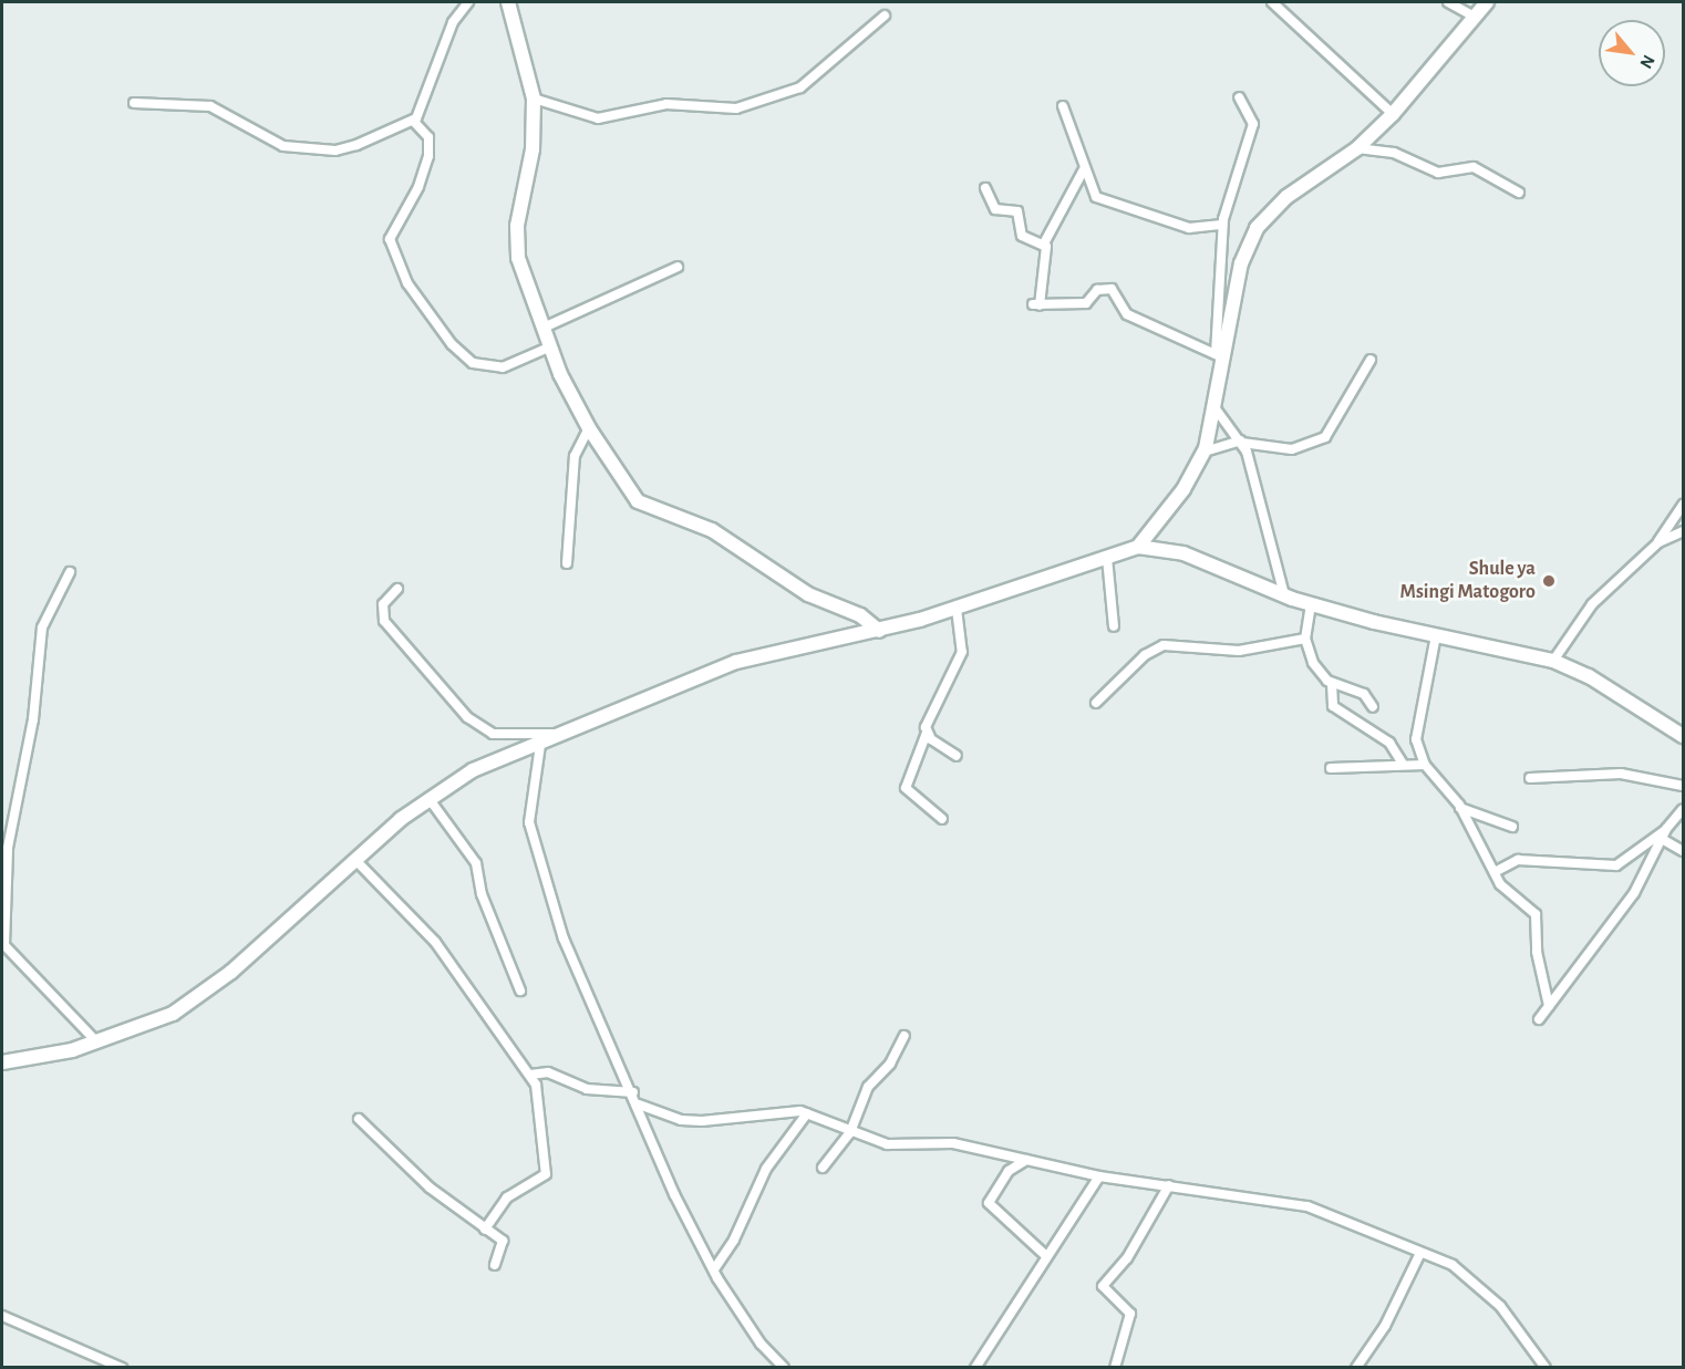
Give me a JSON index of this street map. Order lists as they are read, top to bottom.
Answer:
{
  "places": ["Shule ya Msingi Matogoro"],
  "north": "bottom right"
}
